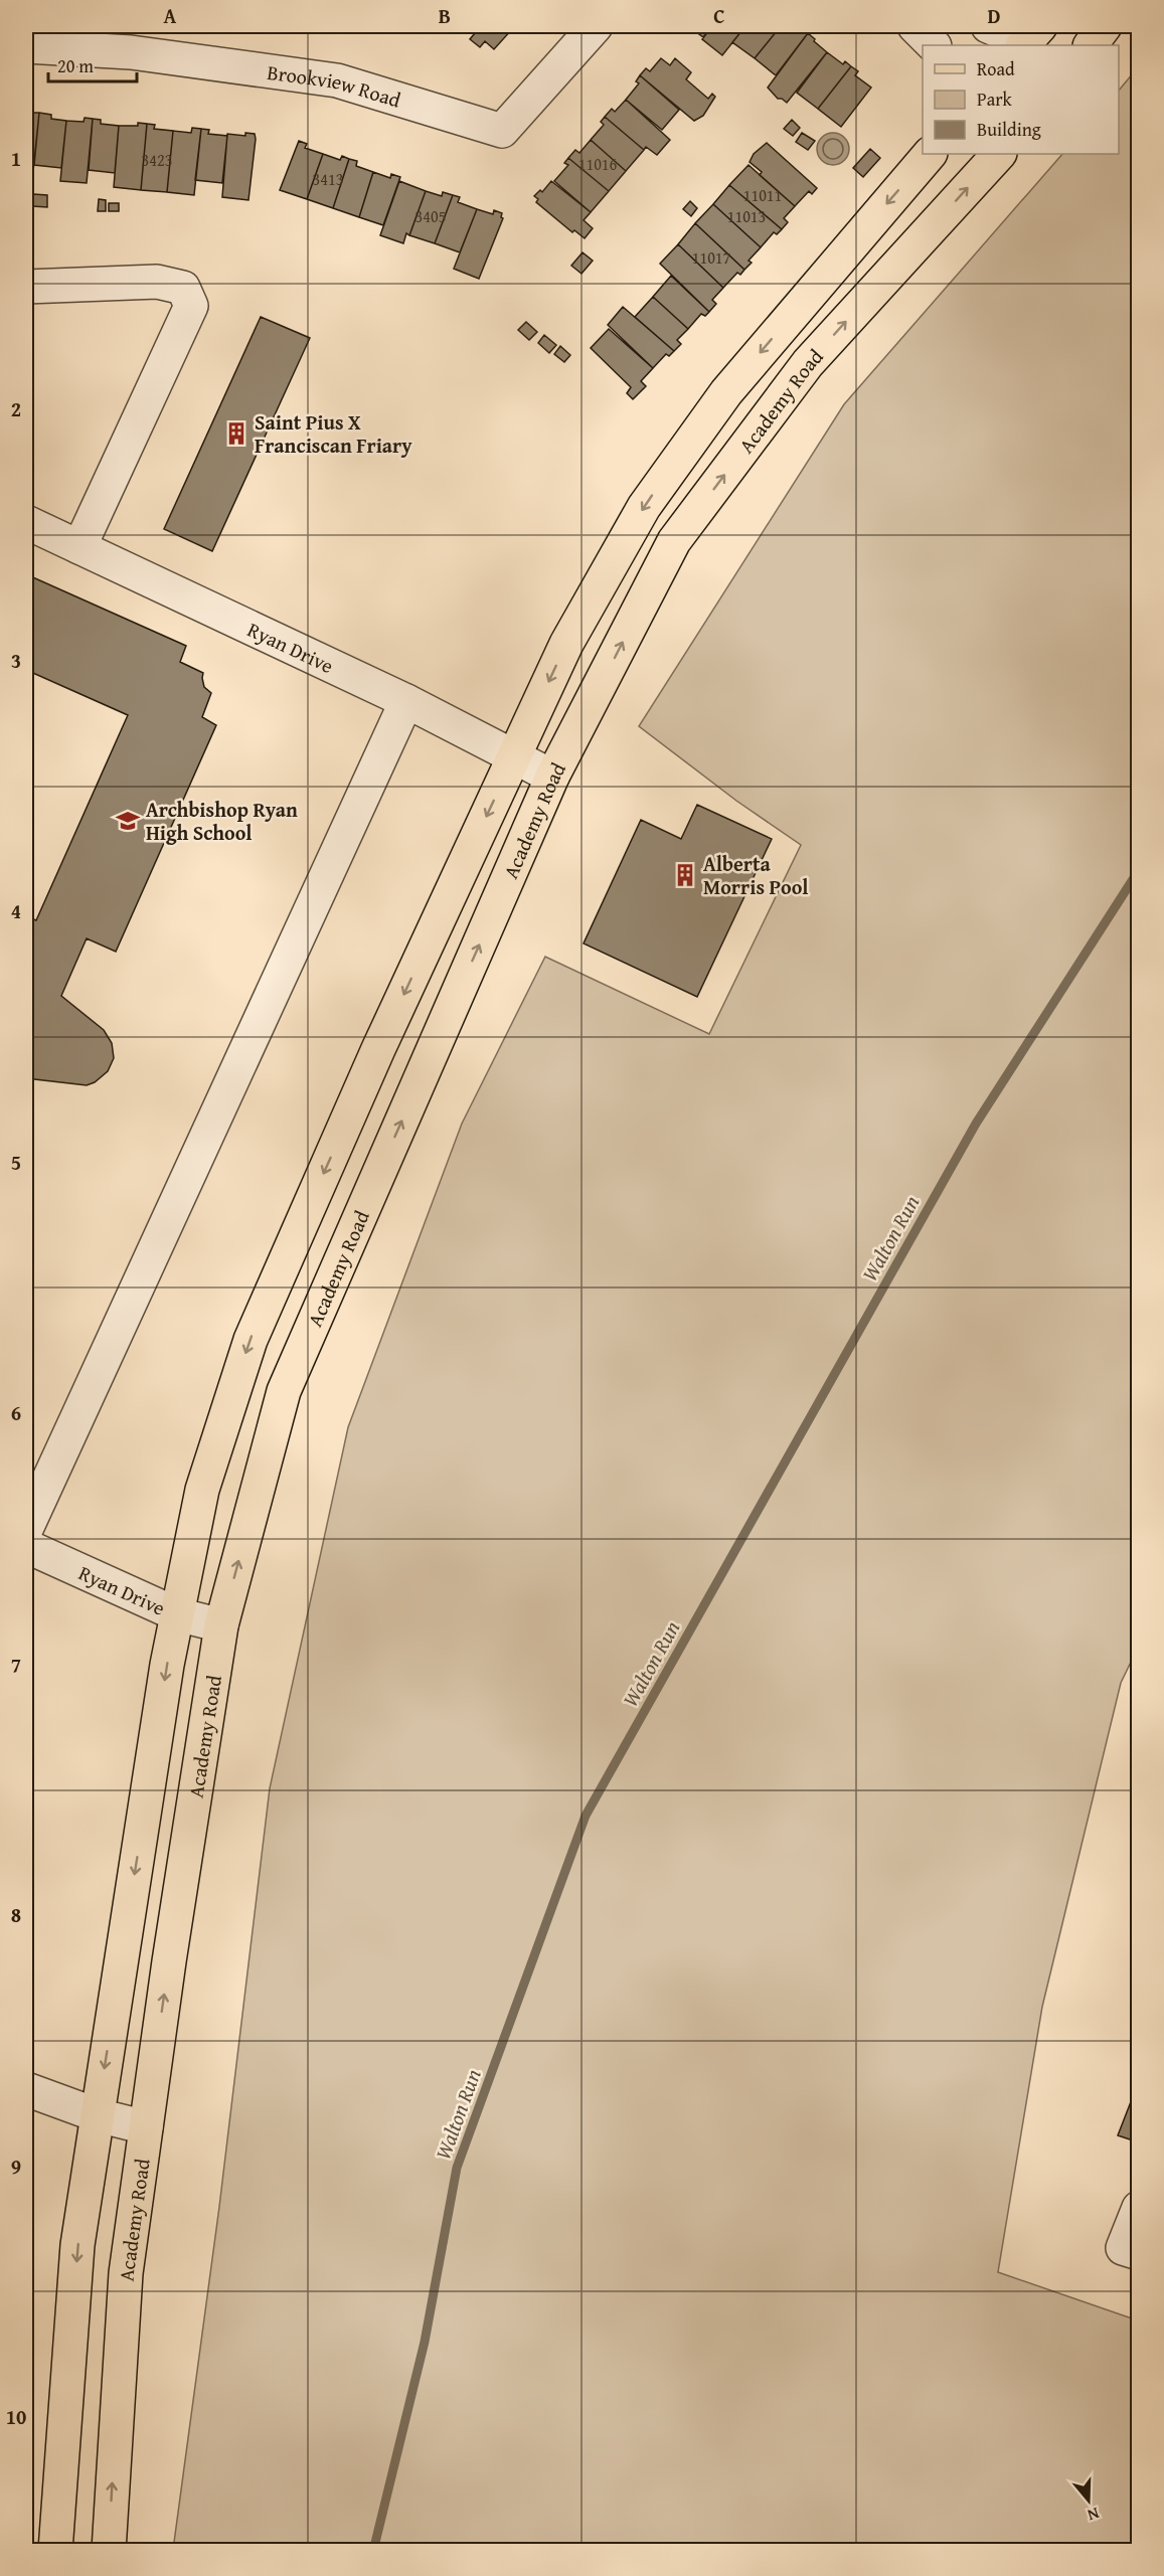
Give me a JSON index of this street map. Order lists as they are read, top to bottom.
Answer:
{
  "streets": {
    "main road": ["Academy Road"],
    "street": ["Brookview Road", "Ryan Drive"]
  },
  "crossings": [
    ["Academy Road", "Ryan Drive"]
  ],
  "water": ["Walton Run"],
  "places": {
    "building": ["Saint Pius X Franciscan Friary", "Alberta Morris Pool"],
    "school or university": ["Archbishop Ryan High School"]
  },
  "house_numbers": [
    "3423",
    "11016",
    "3413",
    "11011",
    "3405",
    "11013",
    "11017"
  ],
  "legend": ["Road", "Park", "Building"],
  "scale_bar": "20 m",
  "north": "bottom",
  "grid": {
    "columns": [
      "A",
      "B",
      "C",
      "D"
    ],
    "rows": [
      "1",
      "2",
      "3",
      "4",
      "5",
      "6",
      "7",
      "8",
      "9",
      "10"
    ]
  }
}
